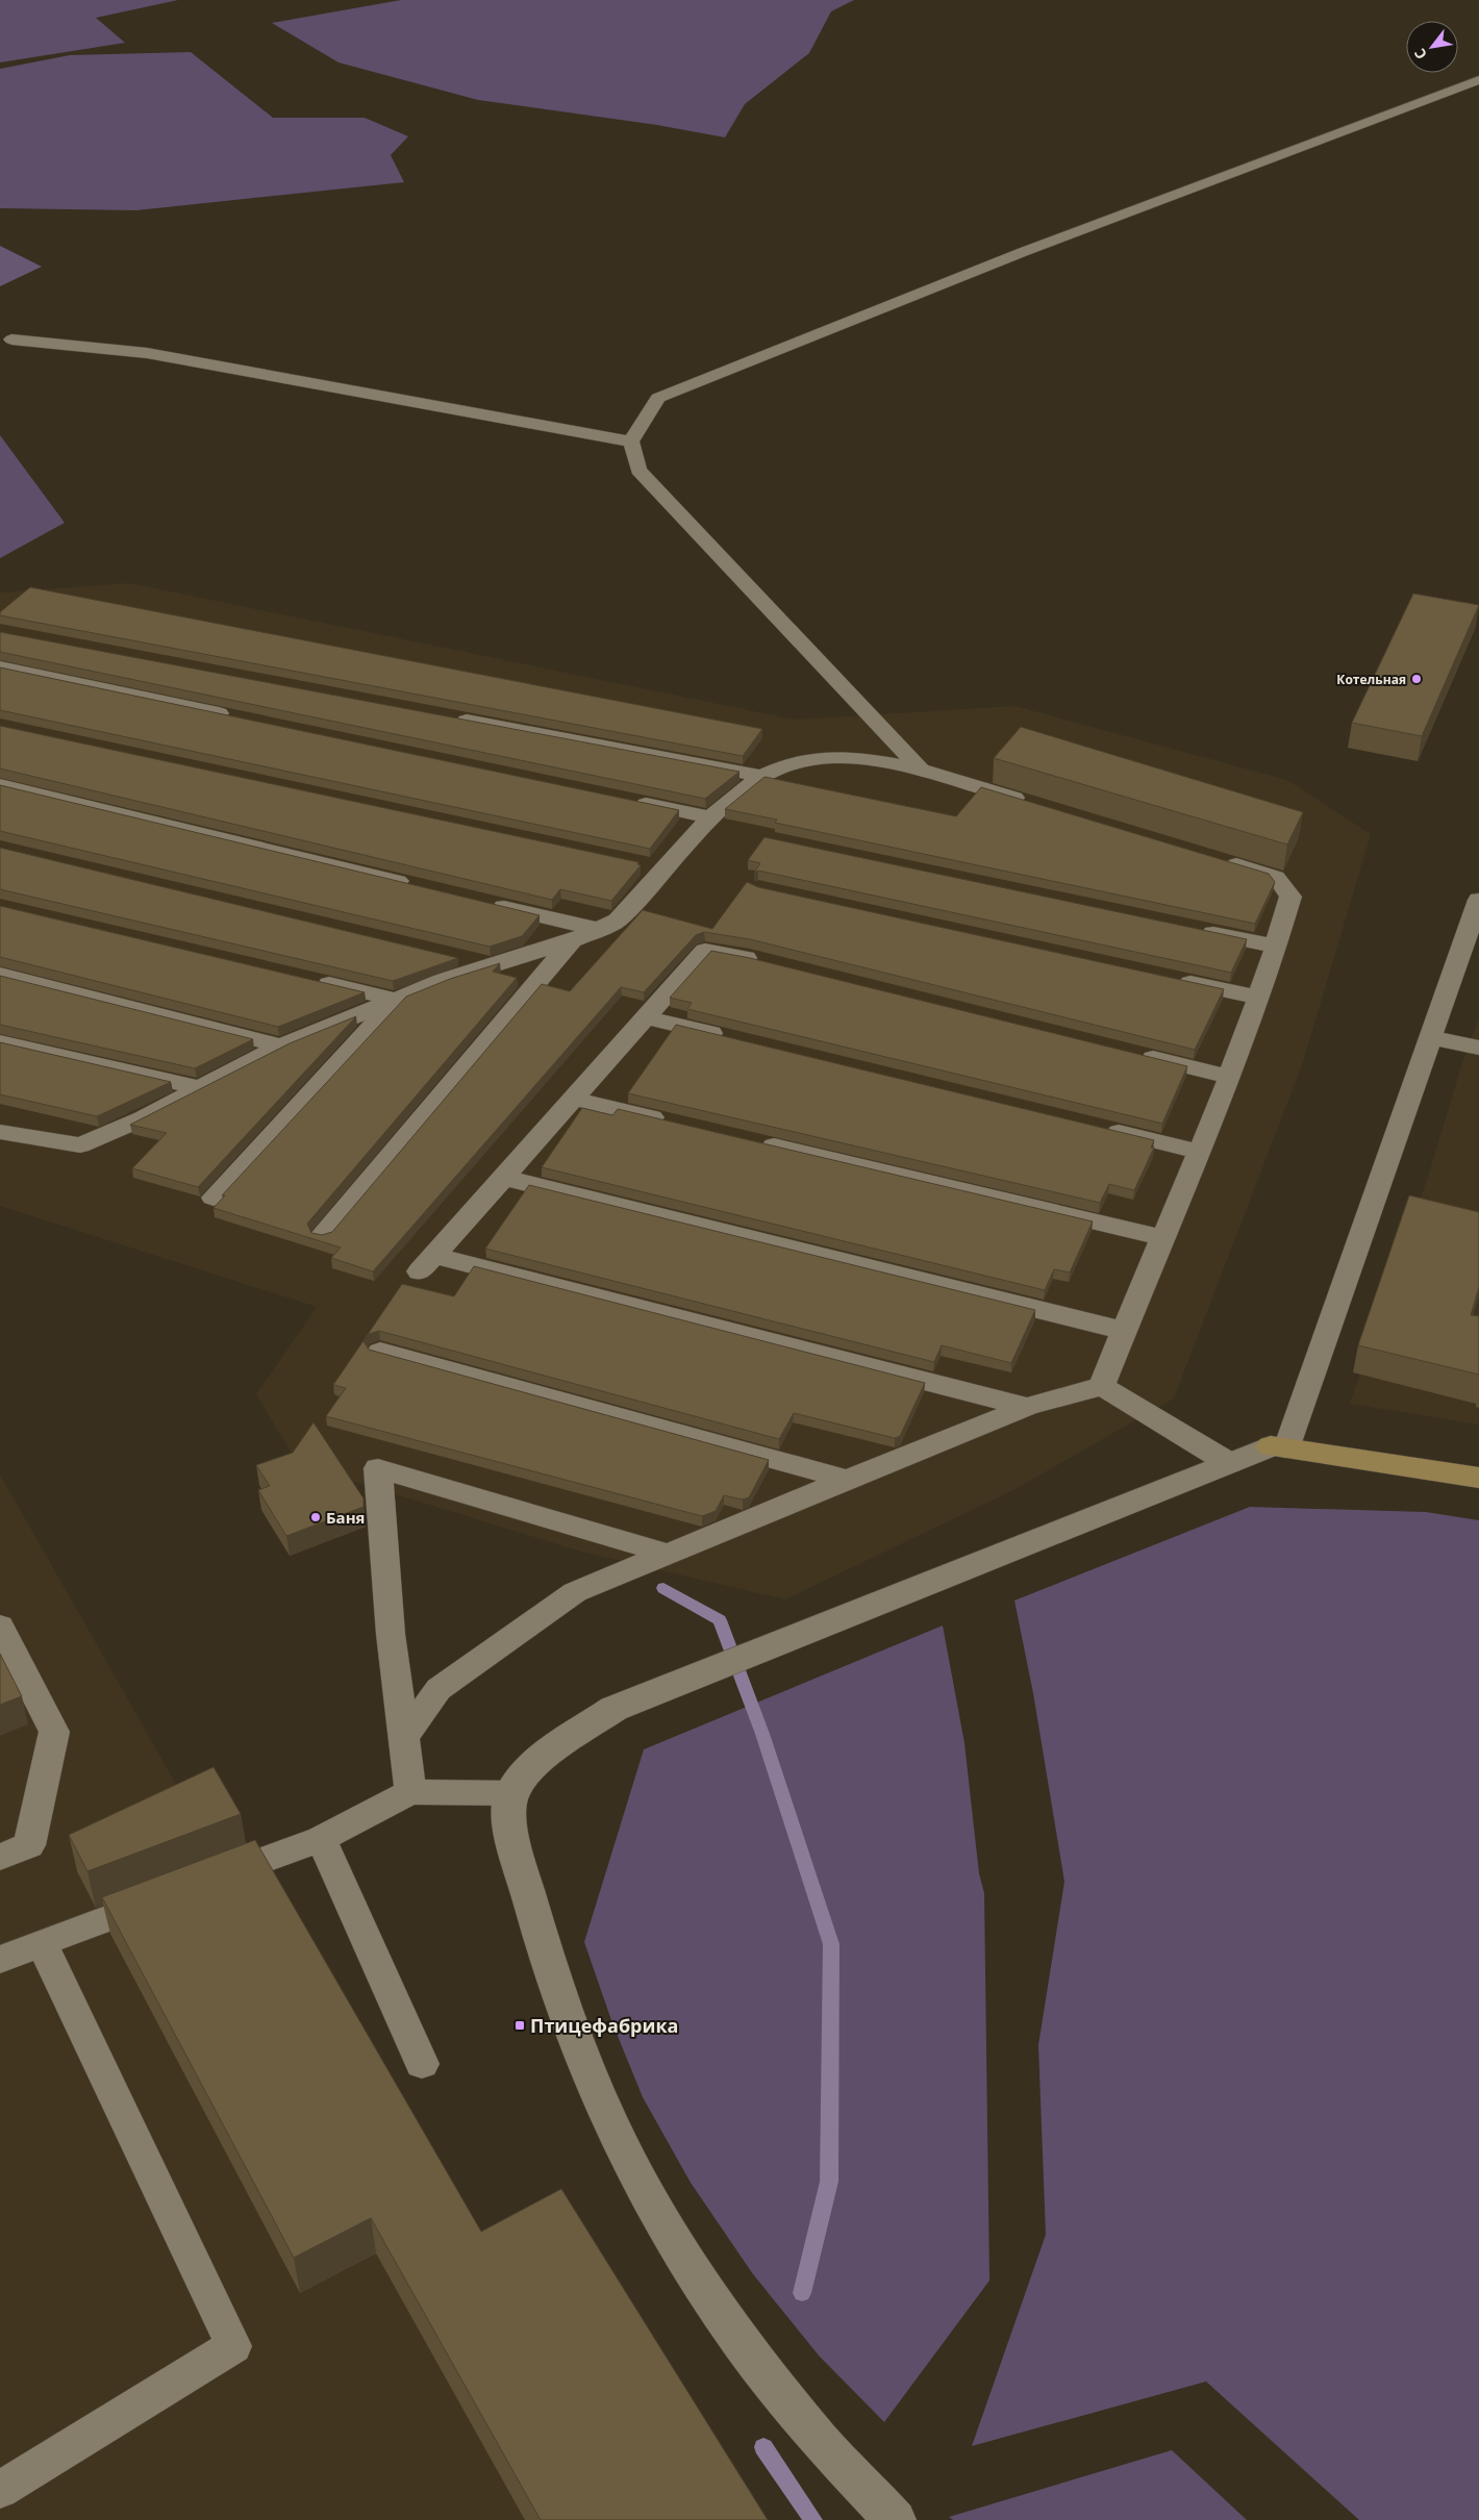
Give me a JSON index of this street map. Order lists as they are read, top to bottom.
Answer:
{
  "places": {
    "other": ["Котельная", "Баня"],
    "transit": ["Птицефабрика"]
  },
  "north": "bottom left"
}
